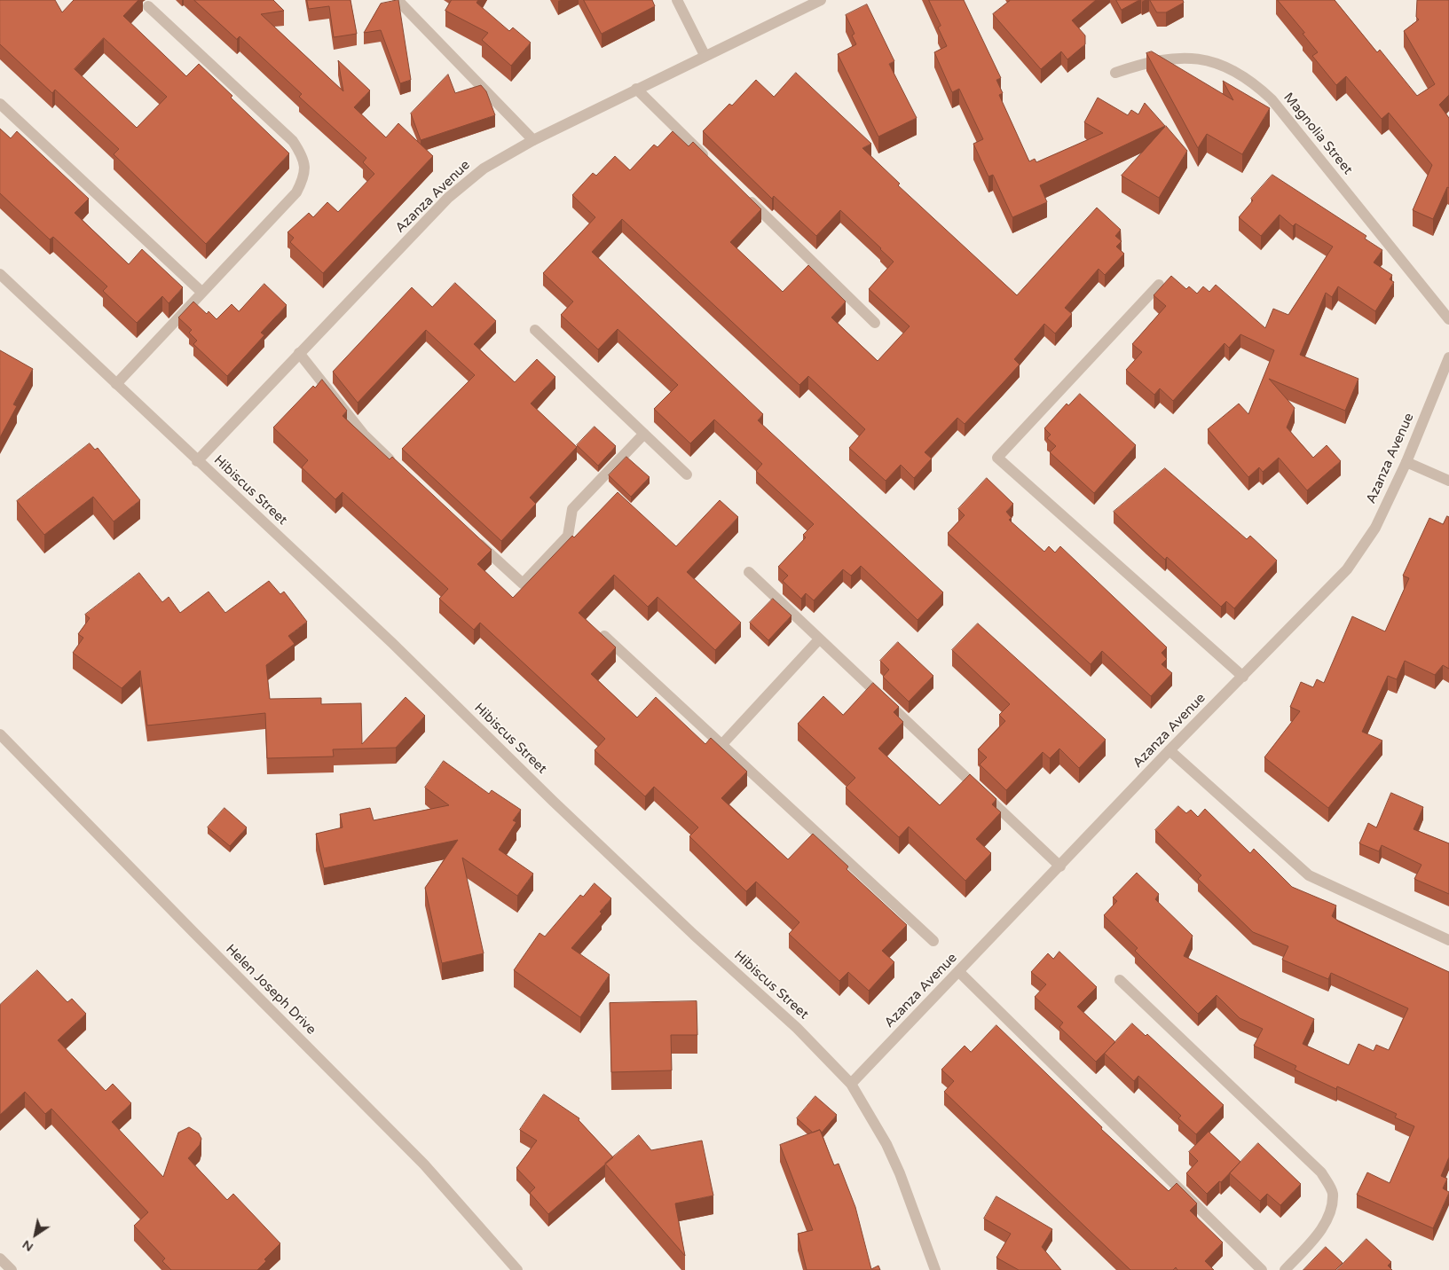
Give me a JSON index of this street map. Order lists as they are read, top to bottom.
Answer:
{
  "streets": {
    "street": [
      "Magnolia Street",
      "Azanza Avenue",
      "Hibiscus Street",
      "Helen Joseph Drive"
    ]
  },
  "crossings": [
    ["Azanza Avenue", "Hibiscus Street"]
  ],
  "north": "bottom left"
}
